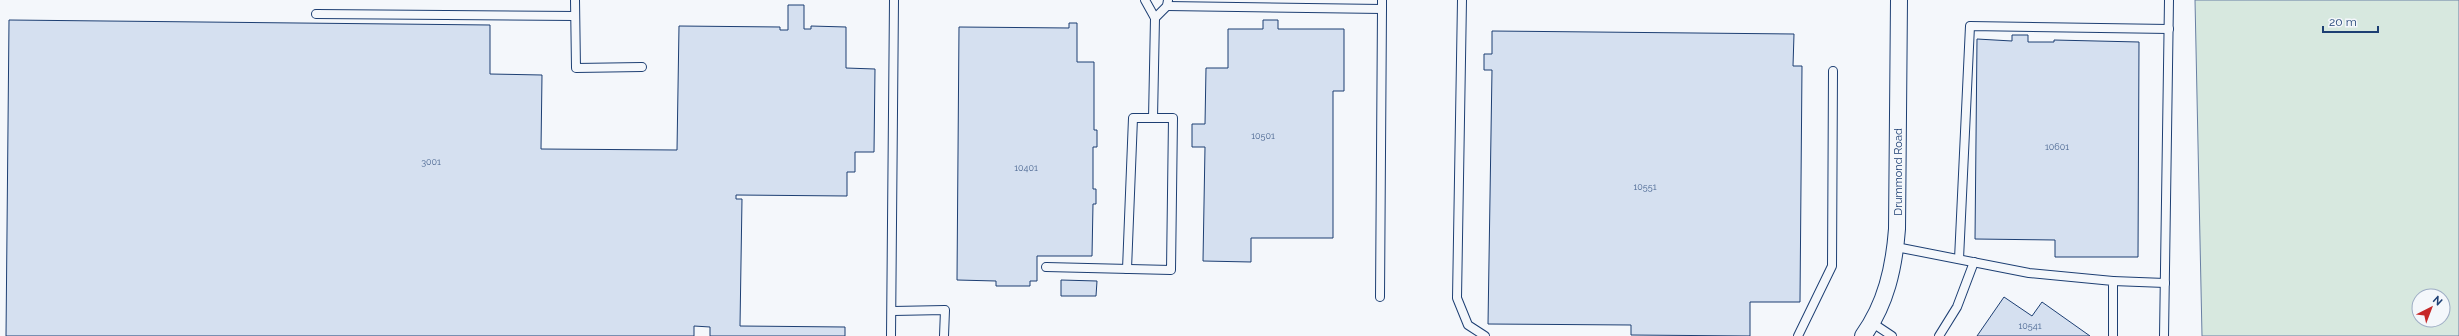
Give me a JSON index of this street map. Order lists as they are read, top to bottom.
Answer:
{
  "streets": {
    "street": ["Drummond Road"]
  },
  "house_numbers": [
    "10501",
    "10601",
    "3001",
    "10401",
    "10551",
    "10541"
  ],
  "scale_bar": "20 m",
  "north": "top right"
}
